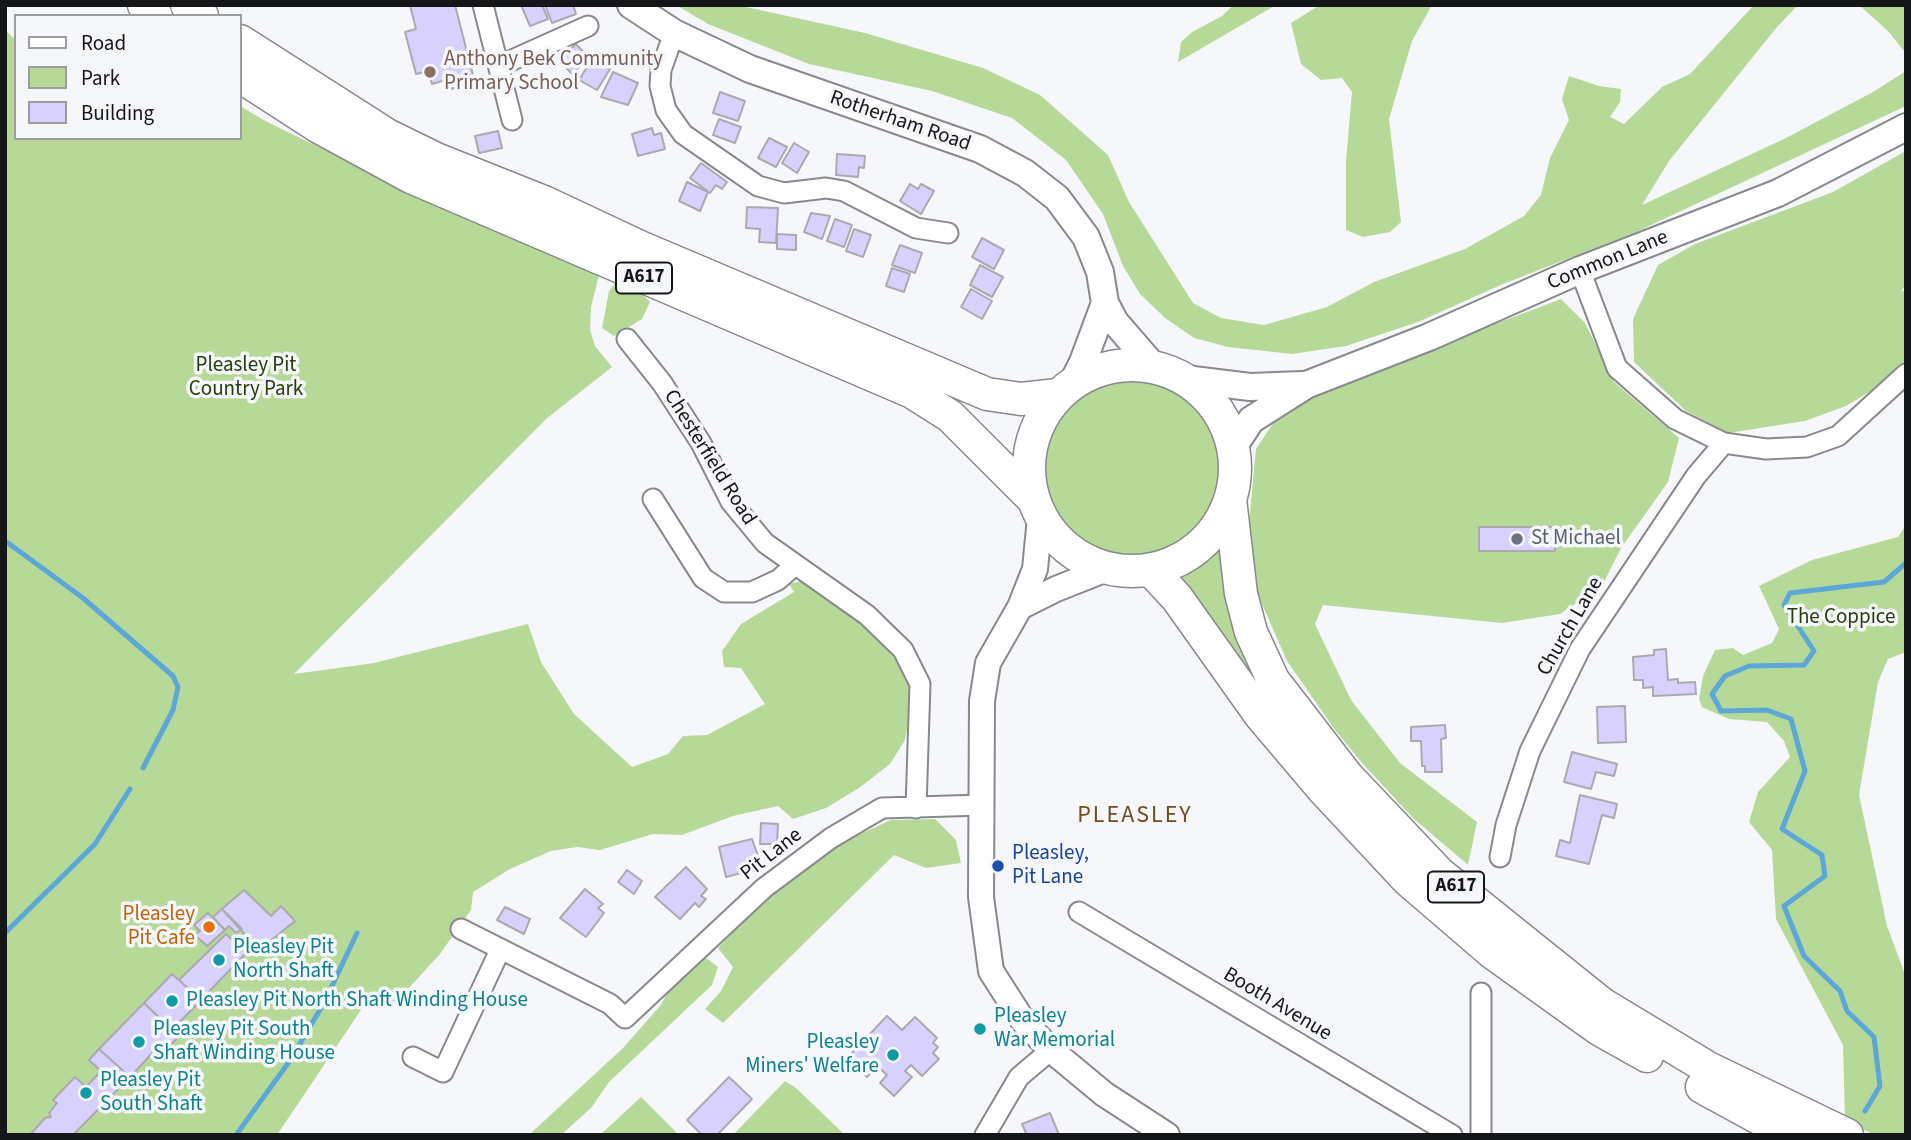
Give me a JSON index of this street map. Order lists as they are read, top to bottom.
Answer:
{
  "streets": {
    "highway": ["A617"],
    "main road": ["Rotherham Road", "Common Lane"],
    "street": [
      "Chesterfield Road",
      "Church Lane",
      "Pit Lane",
      "Booth Avenue"
    ]
  },
  "crossings": [
    ["Rotherham Road", "A617"],
    ["Chesterfield Road", "Pit Lane"]
  ],
  "districts": ["PLEASLEY"],
  "parks": ["Pleasley Pit Country Park", "The Coppice"],
  "places": [
    "Anthony Bek Community Primary School",
    "St Michael",
    "Pleasley, Pit Lane",
    "Pleasley Pit Cafe",
    "Pleasley Pit North Shaft",
    "Pleasley Pit North Shaft Winding House",
    "Pleasley War Memorial",
    "Pleasley Pit South Shaft Winding House",
    "Pleasley Miners' Welfare",
    "Pleasley Pit South Shaft"
  ],
  "legend": ["Road", "Park", "Building"]
}
